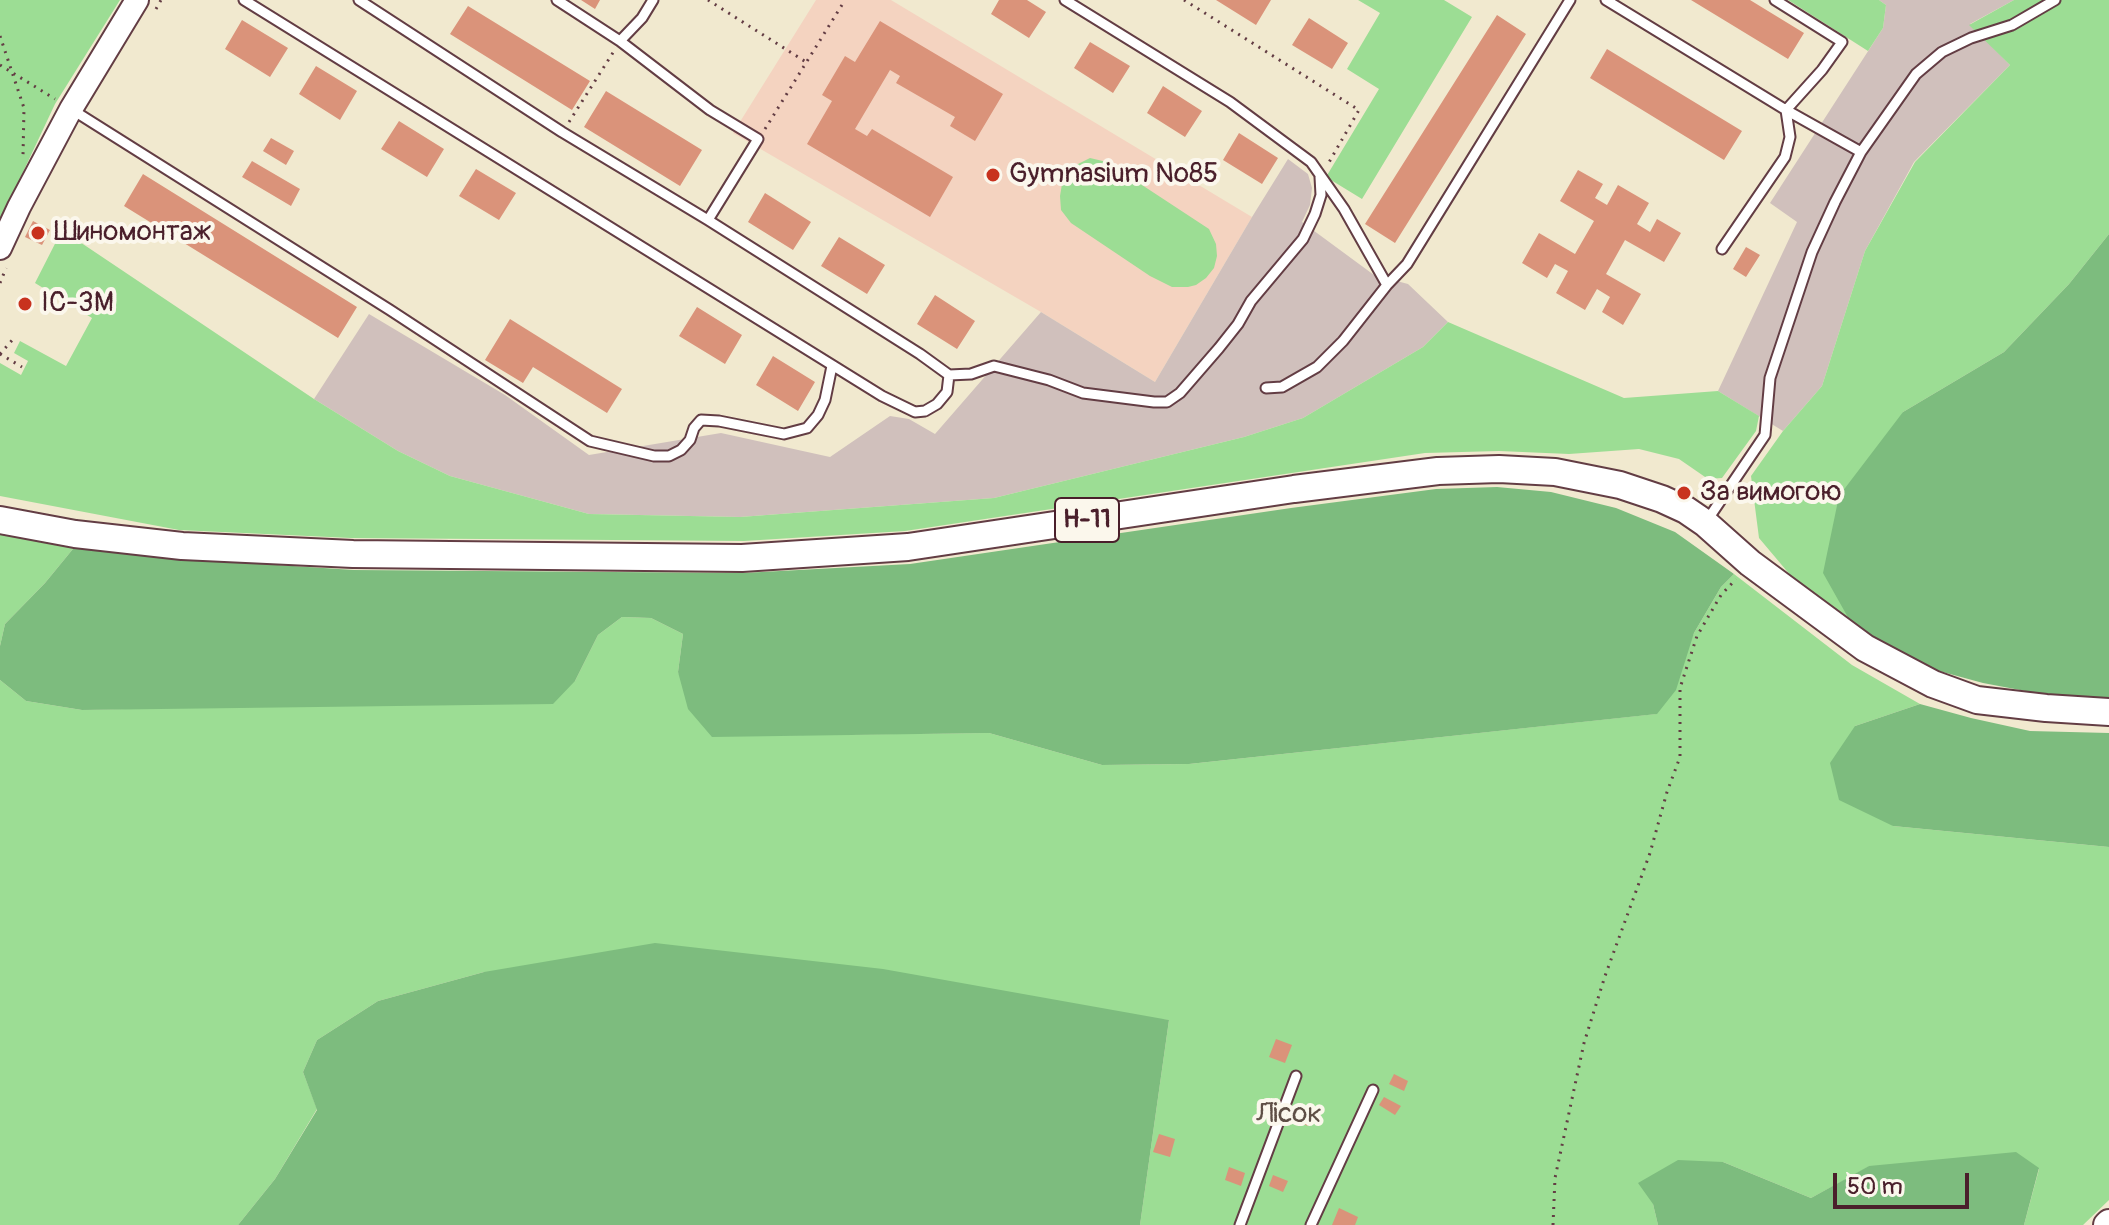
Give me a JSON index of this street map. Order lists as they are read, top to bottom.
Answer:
{
  "streets": {
    "main road": ["Н-11"]
  },
  "parks": ["Лісок"],
  "places": [
    "Gymnasium №85",
    "Шиномонтаж",
    "ІС-3М",
    "За вимогою"
  ],
  "scale_bar": "50 m"
}
